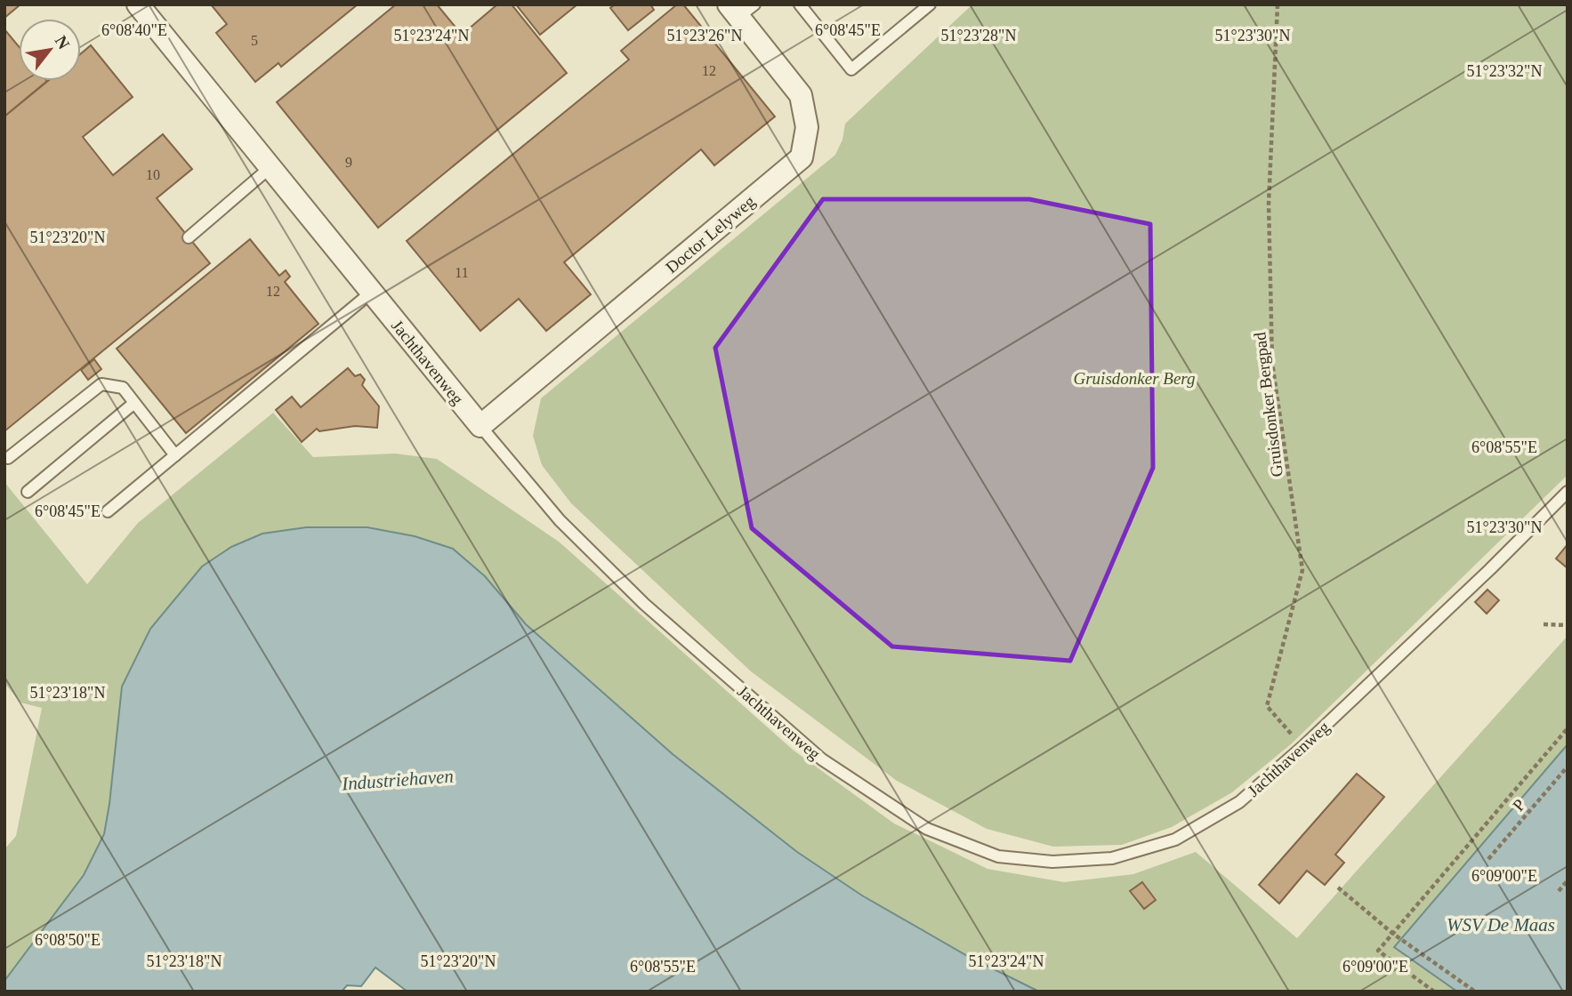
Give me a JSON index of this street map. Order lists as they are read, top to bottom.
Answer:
{
  "streets": {
    "street": ["Doctor Lelyweg", "Jachthavenweg"],
    "path": ["Gruisdonker Bergpad", "P"]
  },
  "crossings": [
    ["Doctor Lelyweg", "Jachthavenweg"],
    ["Jachthavenweg", "Gruisdonker Bergpad"]
  ],
  "water": ["Industriehaven", "WSV De Maas"],
  "parks": ["Gruisdonker Berg"],
  "house_numbers": [
    "5",
    "12",
    "9",
    "10",
    "11",
    "12"
  ],
  "north": "top right",
  "coordinates": [
    "6°08'40\"E",
    "6°08'45\"E",
    "51°23'24\"N",
    "51°23'26\"N",
    "51°23'28\"N",
    "51°23'30\"N",
    "51°23'32\"N",
    "51°23'20\"N",
    "6°08'55\"E",
    "51°23'18\"N",
    "6°09'00\"E",
    "6°08'50\"E"
  ]
}
